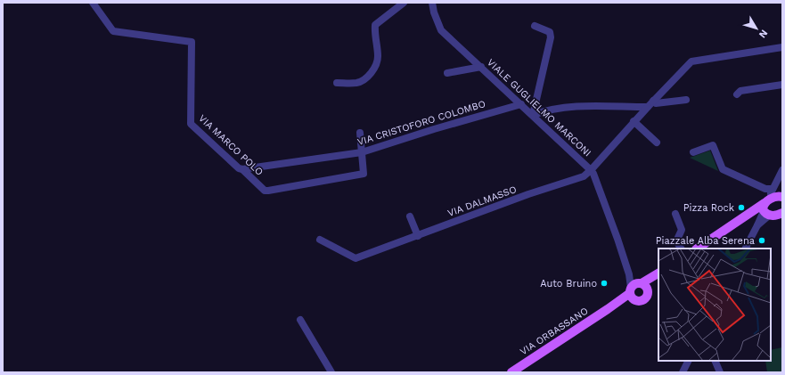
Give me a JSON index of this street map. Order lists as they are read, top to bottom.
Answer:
{
  "streets": {
    "main road": ["VIA ORBASSANO"],
    "street": [
      "VIALE GUGLIELMO MARCONI",
      "VIA CRISTOFORO COLOMBO",
      "VIA MARCO POLO",
      "VIA DALMASSO"
    ]
  },
  "crossings": [
    ["VIALE GUGLIELMO MARCONI", "VIA CRISTOFORO COLOMBO"],
    ["VIALE GUGLIELMO MARCONI", "VIA DALMASSO"],
    ["VIALE GUGLIELMO MARCONI", "VIA ORBASSANO"],
    ["VIA CRISTOFORO COLOMBO", "VIA MARCO POLO"]
  ],
  "places": ["Pizza Rock", "Piazzale Alba Serena", "Auto Bruino"],
  "north": "bottom right"
}
